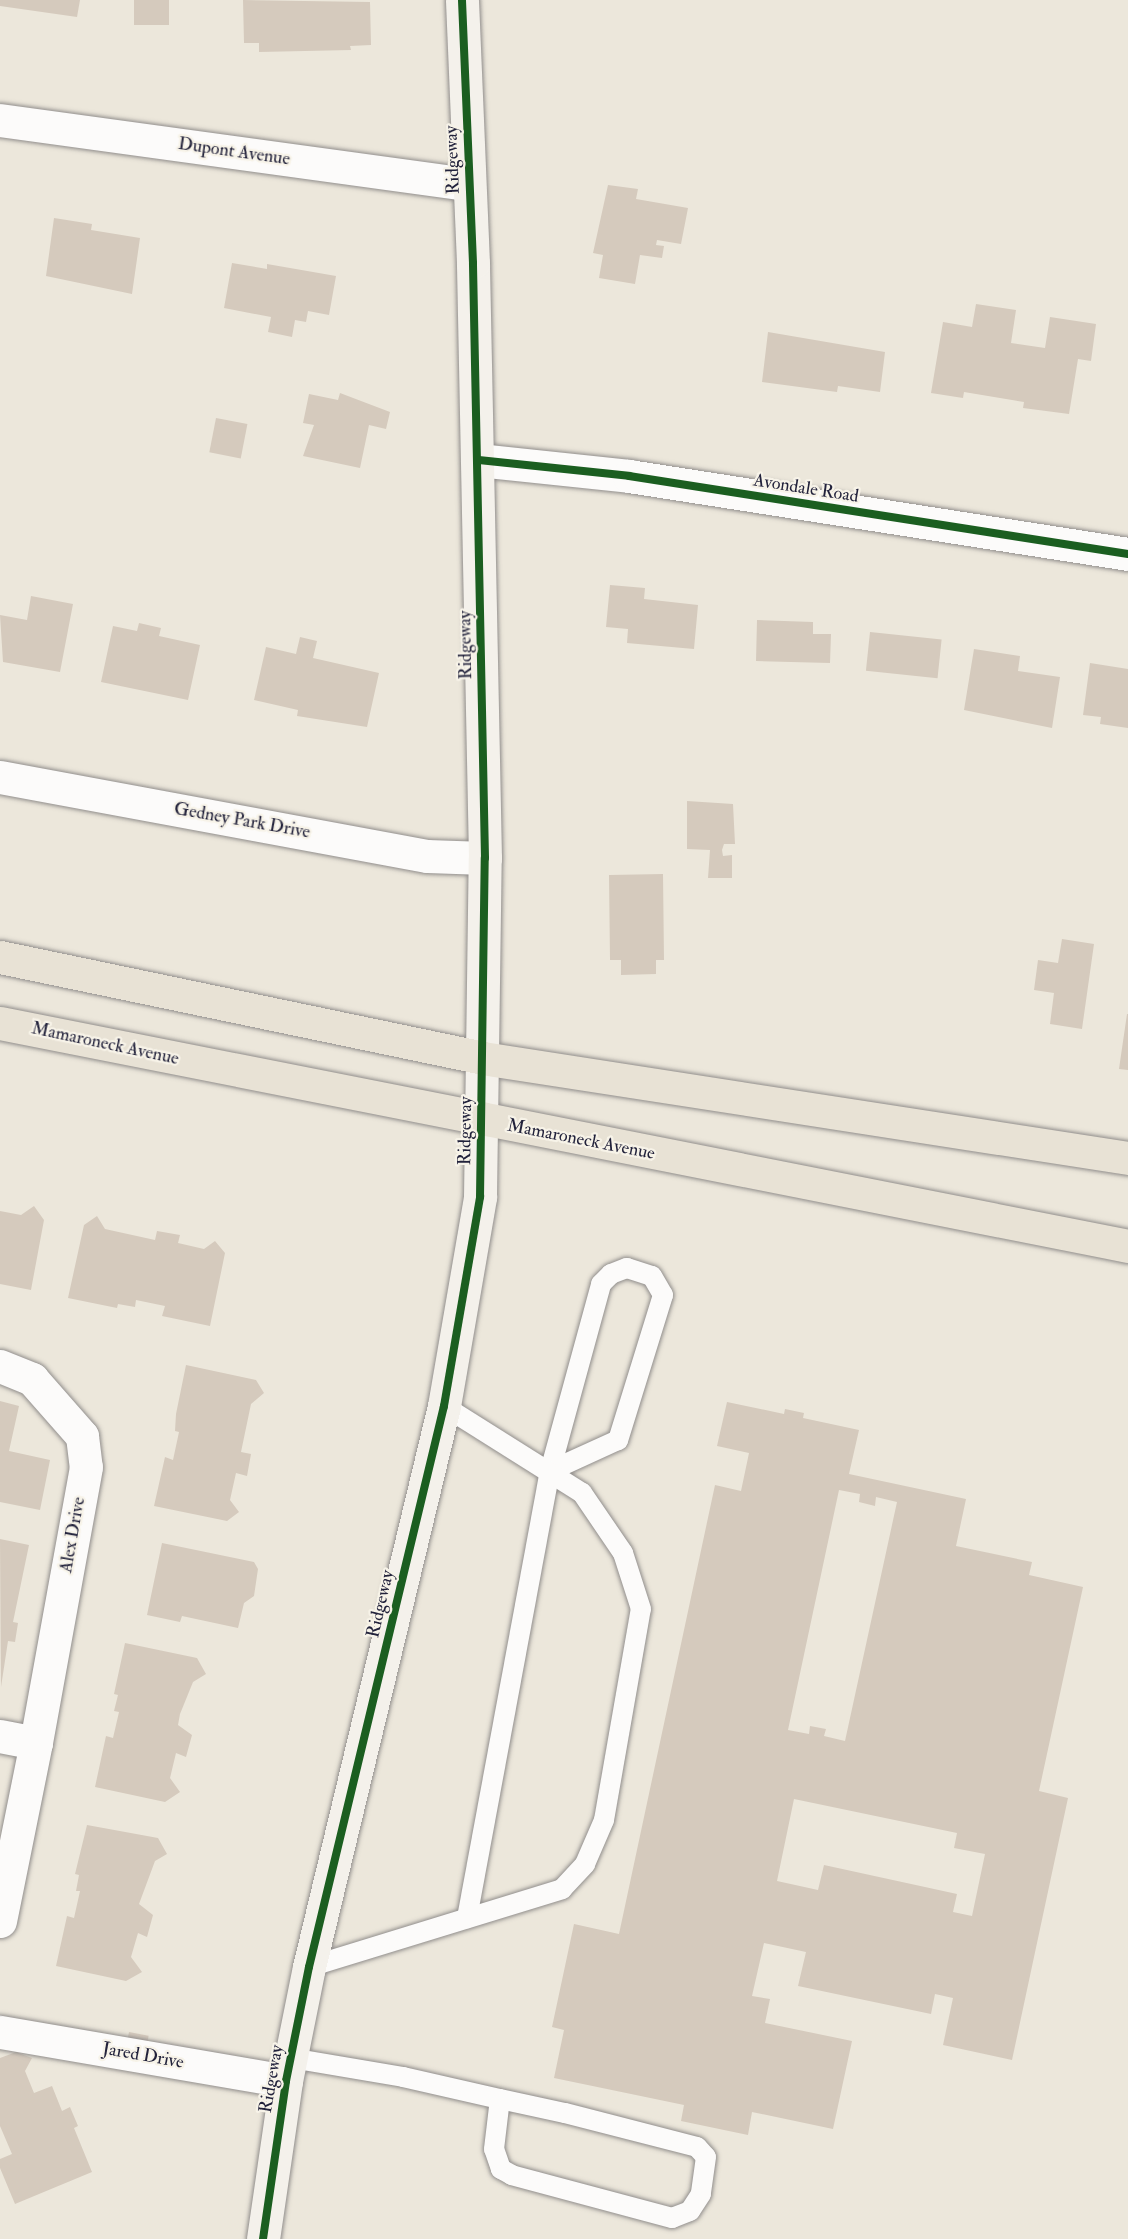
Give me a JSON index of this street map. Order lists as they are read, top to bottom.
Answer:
{
  "streets": {
    "main road": ["Mamaroneck Avenue"],
    "street": [
      "Dupont Avenue",
      "Ridgeway",
      "Avondale Road",
      "Gedney Park Drive",
      "Alex Drive",
      "Jared Drive"
    ]
  },
  "crossings": [
    ["Dupont Avenue", "Ridgeway"],
    ["Ridgeway", "Avondale Road"],
    ["Ridgeway", "Gedney Park Drive"],
    ["Ridgeway", "Mamaroneck Avenue"],
    ["Ridgeway", "Jared Drive"]
  ]
}
